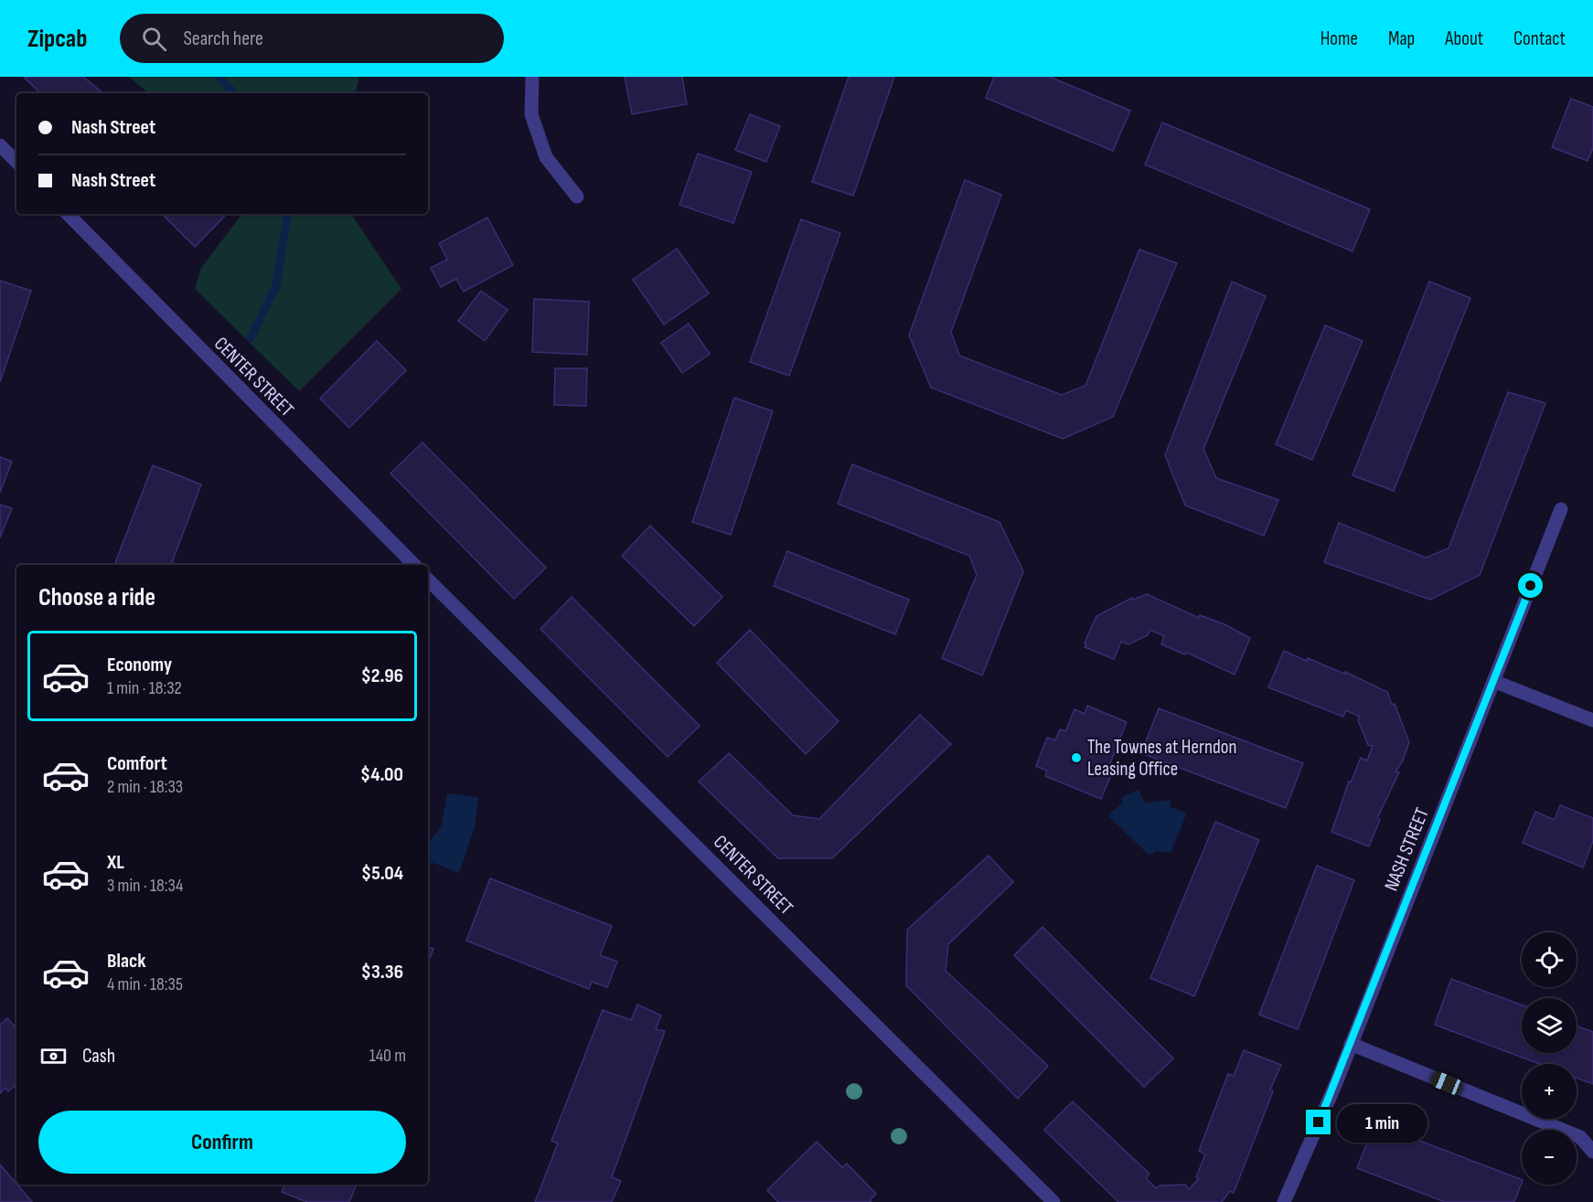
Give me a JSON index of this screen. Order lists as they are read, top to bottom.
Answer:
{
  "streets": {
    "street": ["CENTER STREET", "NASH STREET"]
  },
  "places": ["The Townes at Herndon Leasing Office"],
  "page": {
    "header": "Zipcab",
    "search": "Search here",
    "nav": [
      "Home",
      "Map",
      "About",
      "Contact"
    ],
    "banner": ["Nash Street", "Nash Street"],
    "heading": "Choose a ride",
    "list": [
      {
        "name": "Economy",
        "note": "1 min · 18:32",
        "value": "$2.96"
      },
      {
        "name": "Comfort",
        "note": "2 min · 18:33",
        "value": "$4.00"
      },
      {
        "name": "XL",
        "note": "3 min · 18:34",
        "value": "$5.04"
      },
      {
        "name": "Black",
        "note": "4 min · 18:35",
        "value": "$3.36"
      }
    ],
    "map_buttons": ["+", "−"],
    "pay": ["Cash", "140 m"],
    "buttons": "Confirm",
    "bubble": "1 min"
  }
}
